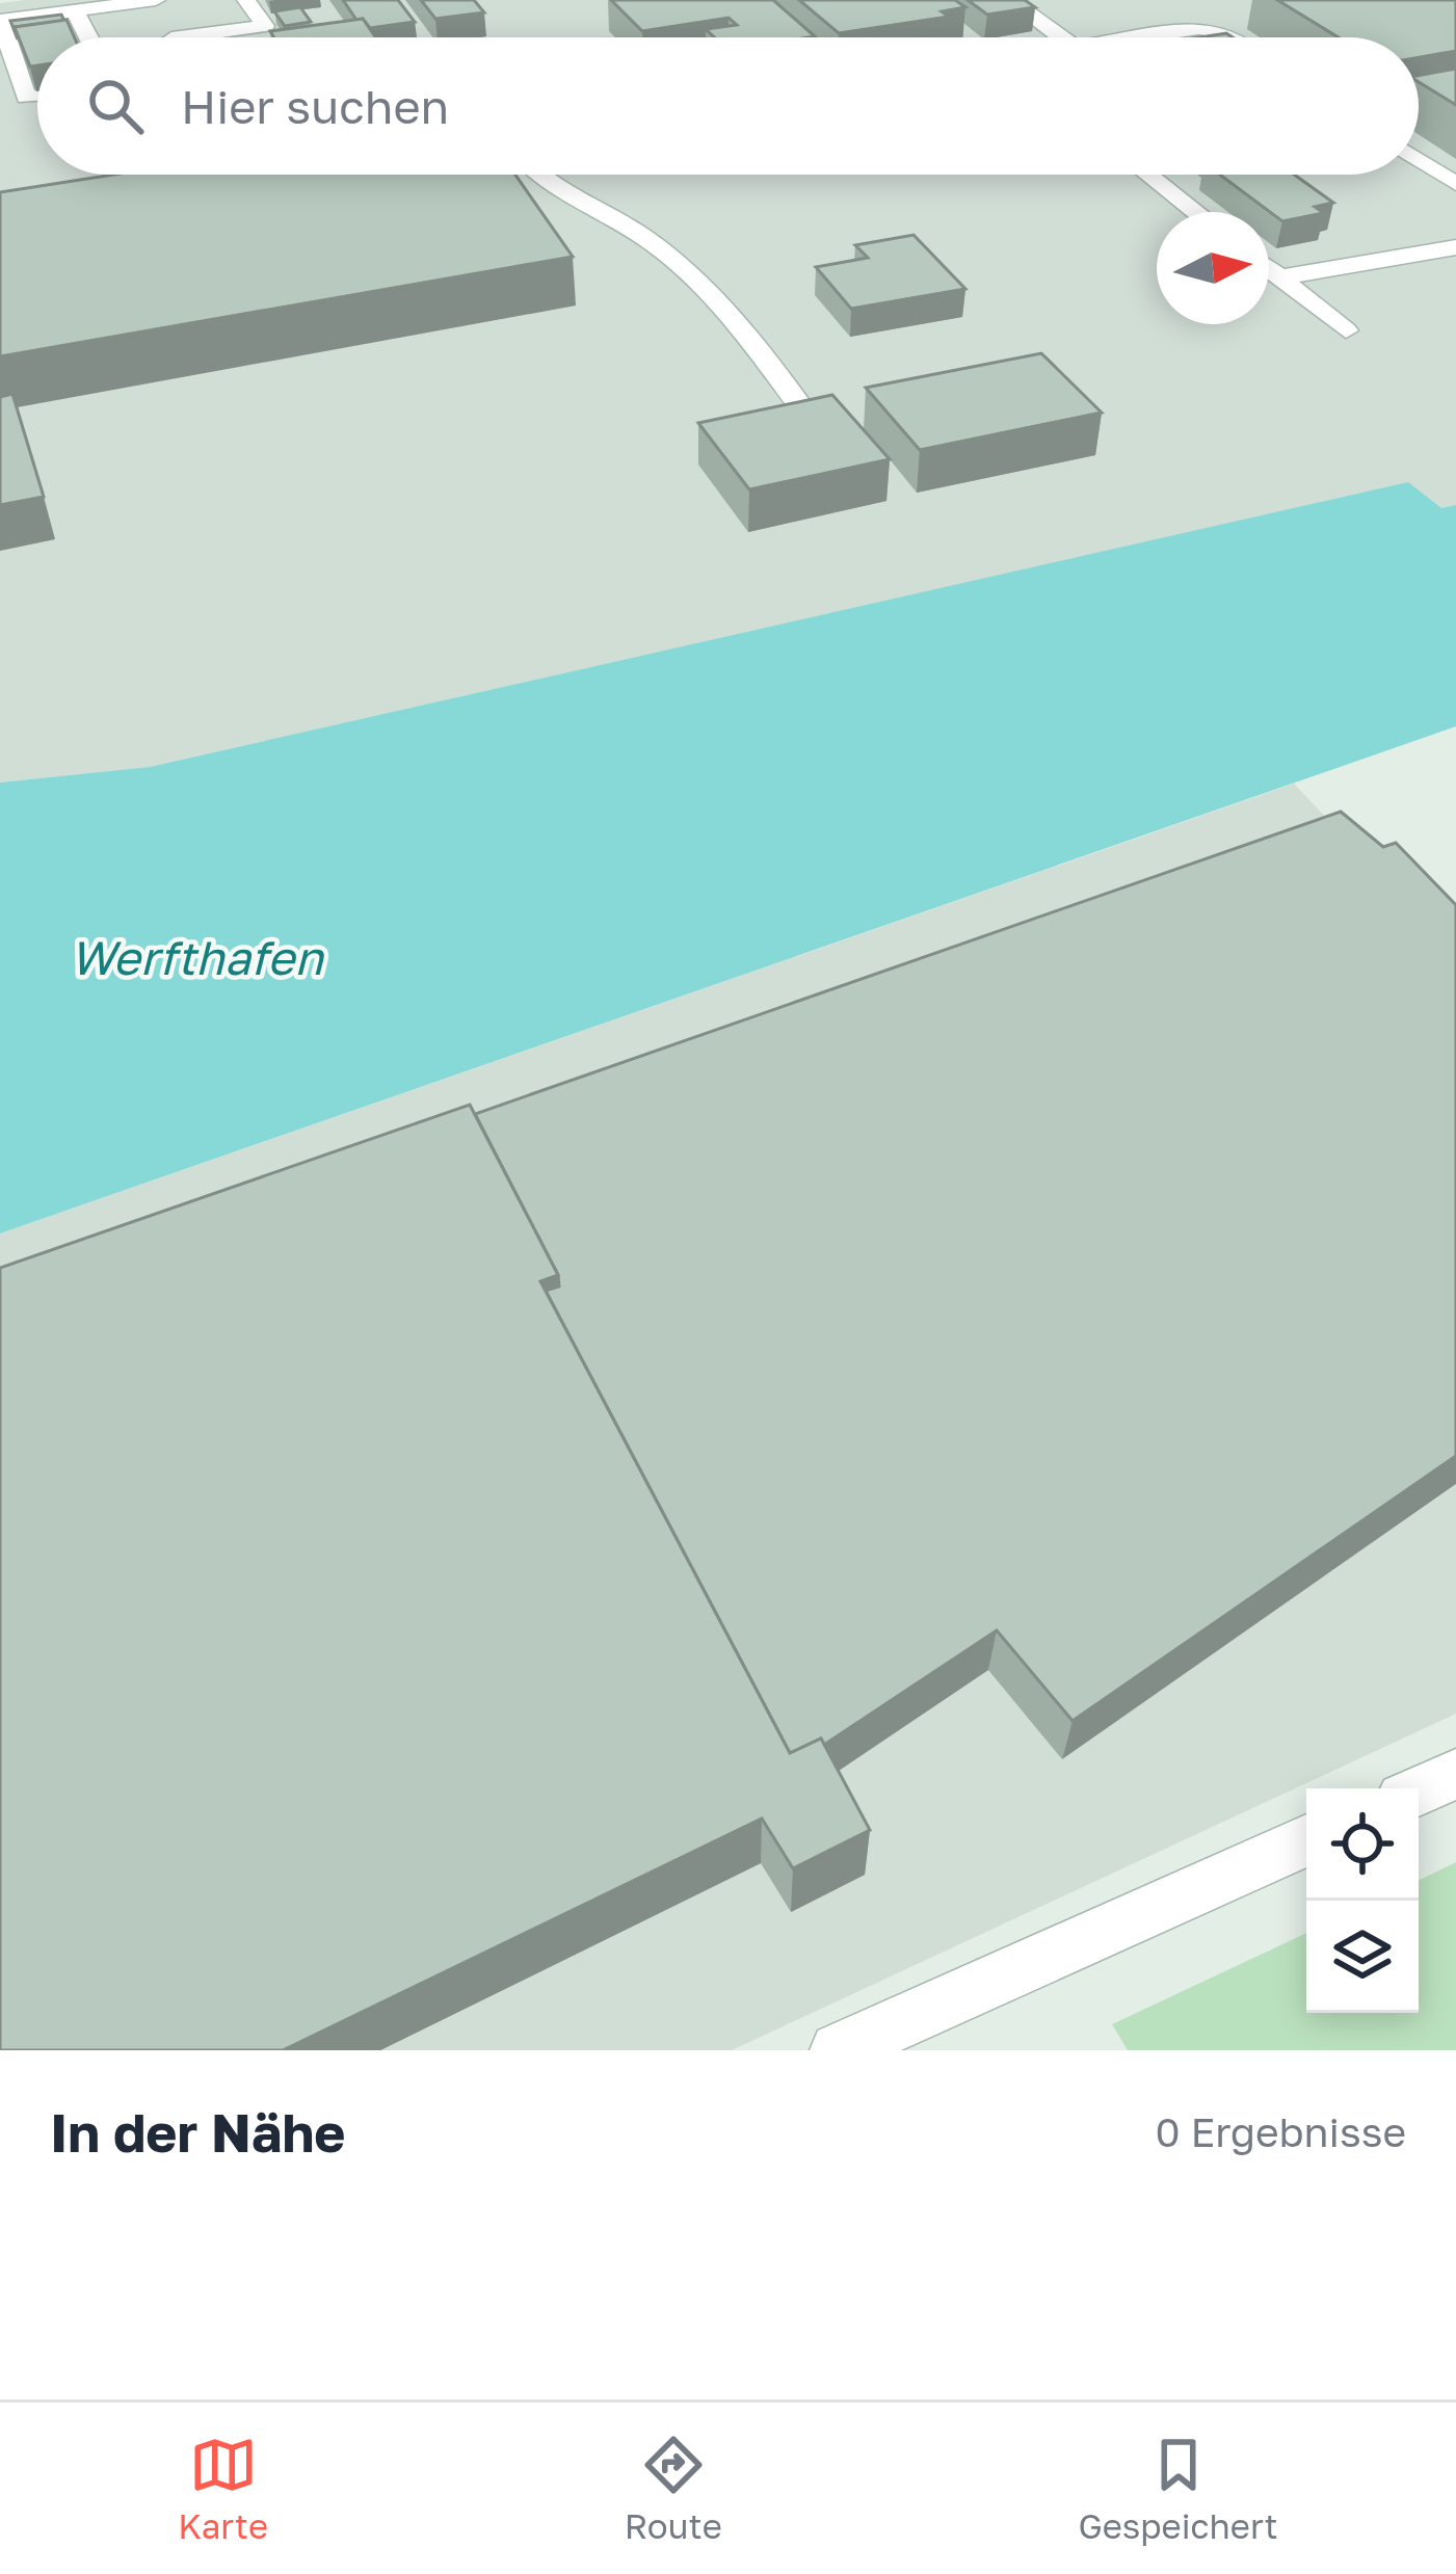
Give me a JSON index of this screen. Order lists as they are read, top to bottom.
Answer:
{
  "water": ["Werfthafen"],
  "north": "right",
  "page": {
    "search": "Hier suchen",
    "heading": ["In der Nähe", "0 Ergebnisse"],
    "nav": ["Karte", "Route", "Gespeichert"]
  }
}
